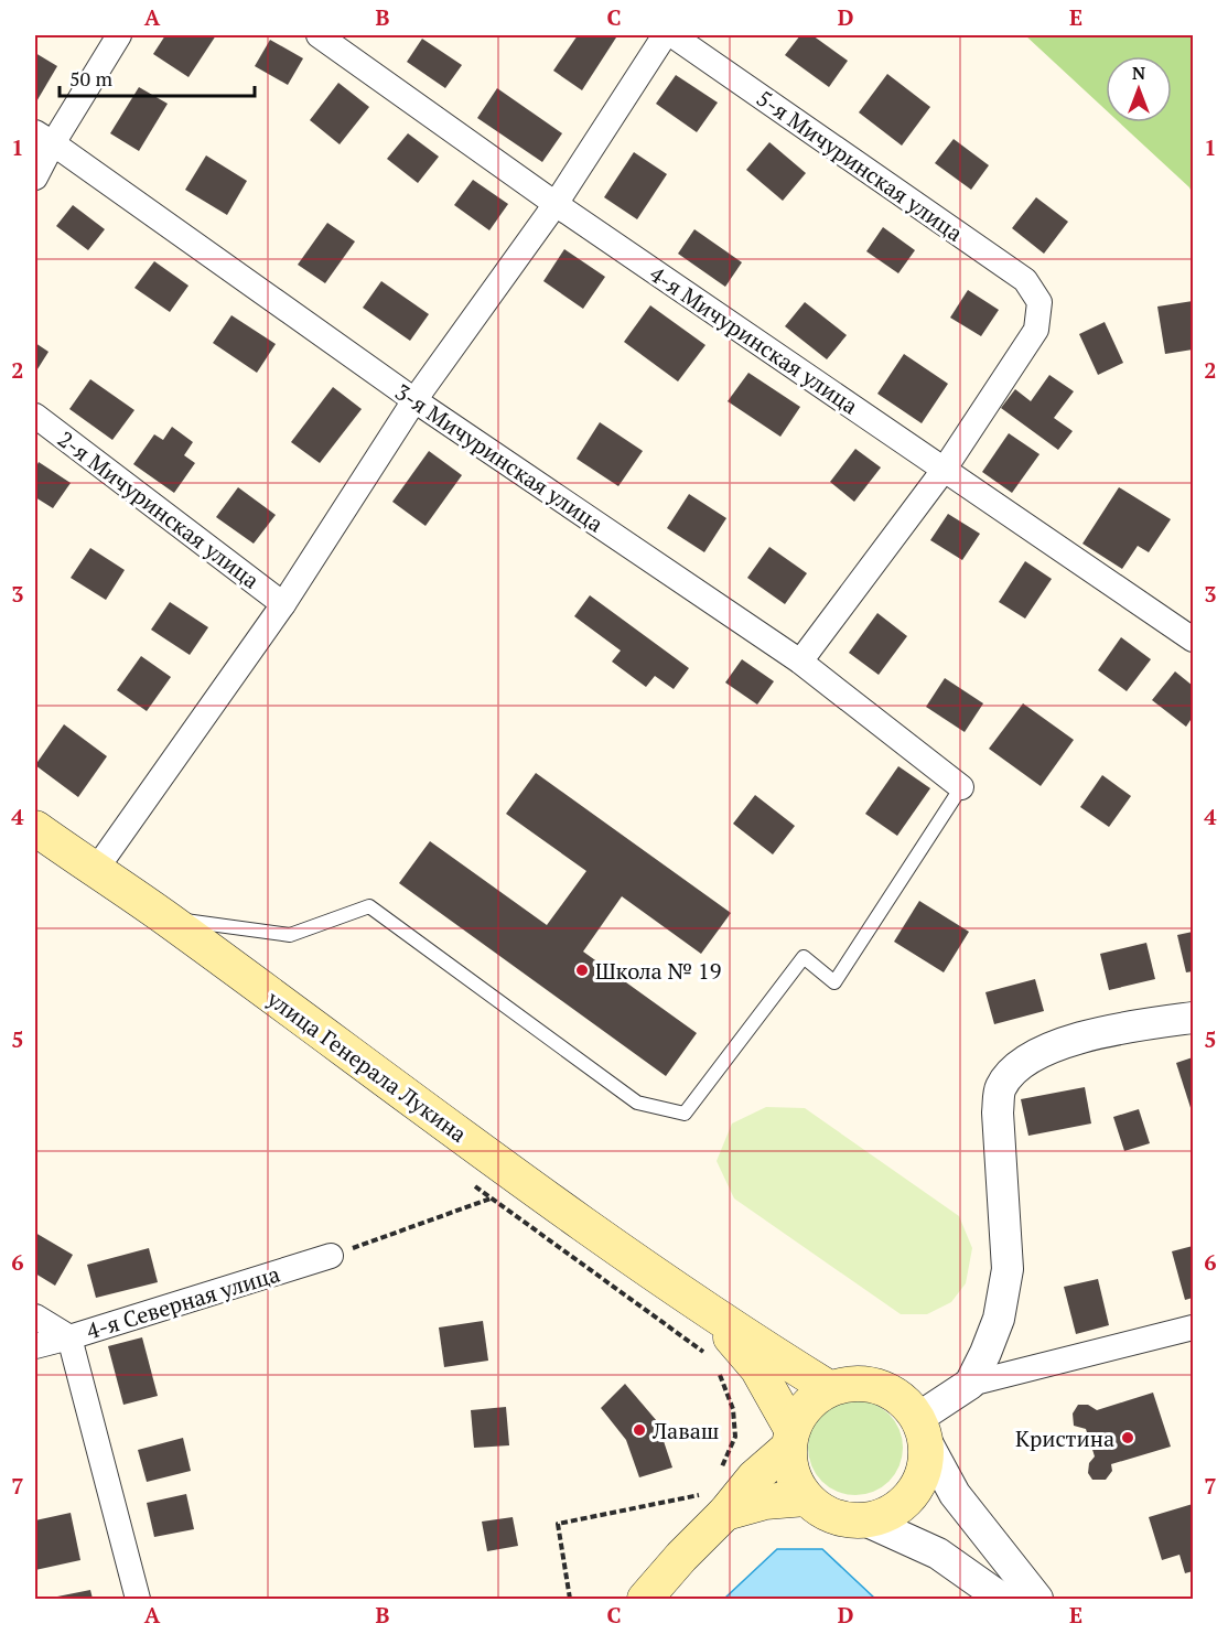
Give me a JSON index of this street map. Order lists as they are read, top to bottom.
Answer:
{
  "streets": {
    "main road": ["улица Генерала Лукина"],
    "street": [
      "5-я Мичуринская улица",
      "4-я Мичуринская улица",
      "3-я Мичуринская улица",
      "2-я Мичуринская улица",
      "4-я Северная улица"
    ]
  },
  "crossings": [
    ["5-я Мичуринская улица", "4-я Мичуринская улица"]
  ],
  "places": ["Школа № 19", "Лаваш", "Кристина"],
  "scale_bar": "50 m",
  "north": "top",
  "grid": {
    "columns": [
      "A",
      "B",
      "C",
      "D",
      "E"
    ],
    "rows": [
      "1",
      "2",
      "3",
      "4",
      "5",
      "6",
      "7"
    ]
  }
}
